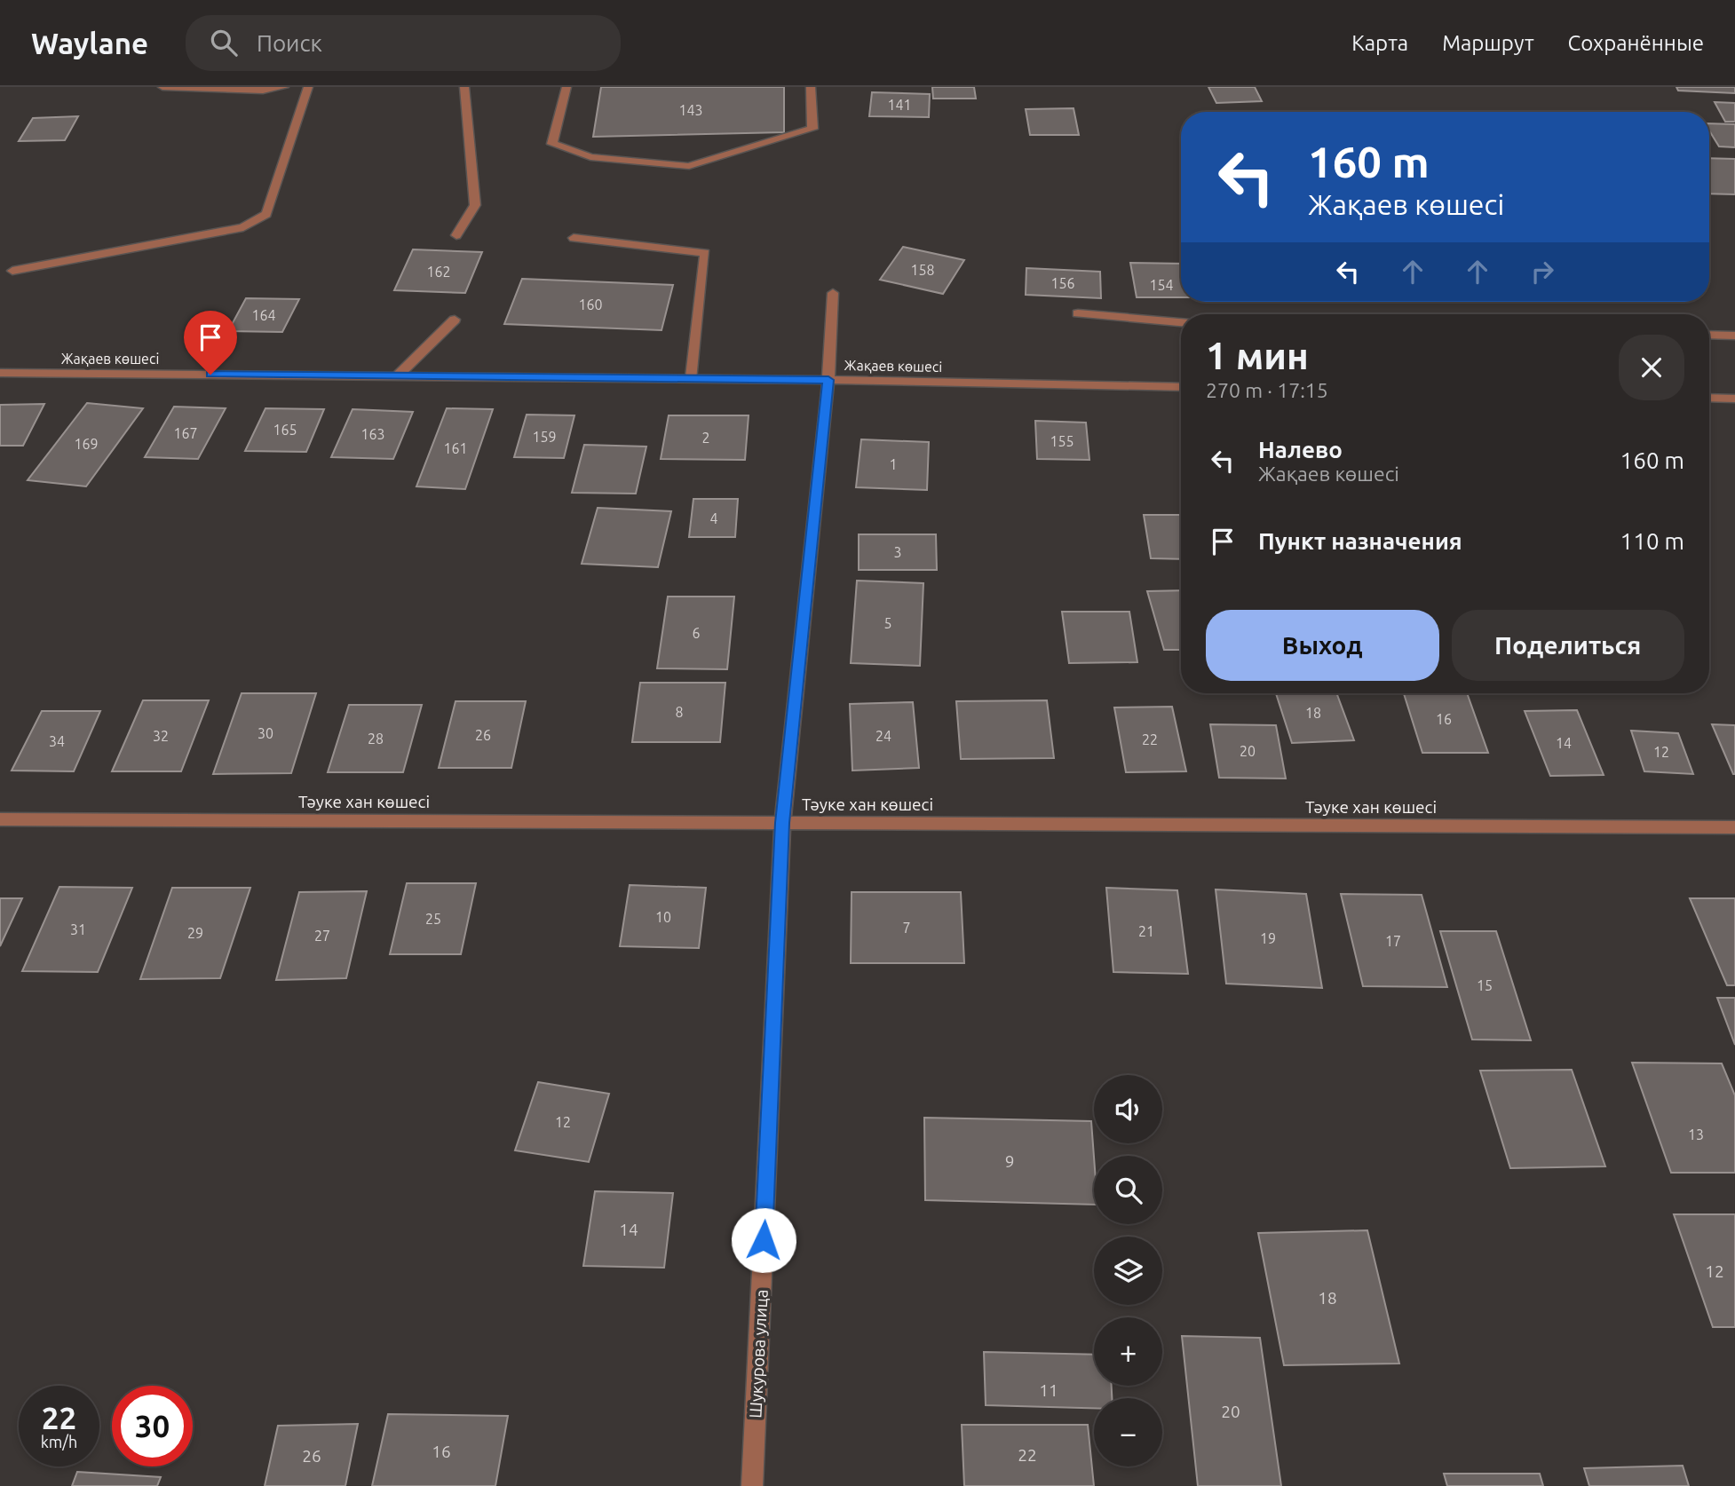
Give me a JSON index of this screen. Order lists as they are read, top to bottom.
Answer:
{
  "streets": {
    "street": ["Жақаев көшесі", "Тәуке хан көшесі", "Шукурова улица"]
  },
  "crossings": [
    ["Жақаев көшесі", "Шукурова улица"],
    ["Тәуке хан көшесі", "Шукурова улица"]
  ],
  "house_numbers": [
    "141",
    "143",
    "158",
    "162",
    "156",
    "154",
    "160",
    "164",
    "165",
    "167",
    "163",
    "159",
    "2",
    "155",
    "169",
    "161",
    "1",
    "4",
    "3",
    "5",
    "6",
    "8",
    "18",
    "16",
    "30",
    "26",
    "32",
    "24",
    "28",
    "22",
    "34",
    "14",
    "20",
    "12",
    "10",
    "25",
    "7",
    "31",
    "21",
    "29",
    "27",
    "19",
    "17",
    "15",
    "12",
    "13",
    "9",
    "14",
    "12",
    "18",
    "11",
    "20",
    "16",
    "22",
    "26"
  ],
  "page": {
    "header": "Waylane",
    "search": "Поиск",
    "nav": ["Карта", "Маршрут", "Сохранённые"],
    "turn": ["160 m", "Жақаев көшесі"],
    "heading": ["1 мин", "270 m · 17:15"],
    "list": [
      {
        "name": "Налево",
        "note": "Жақаев көшесі",
        "value": "160 m"
      },
      {
        "name": "Пункт назначения",
        "value": "110 m"
      }
    ],
    "buttons": ["Выход", "Поделиться"],
    "map_buttons": ["+", "−"],
    "speed": "22 km/h",
    "limit": "30"
  }
}
